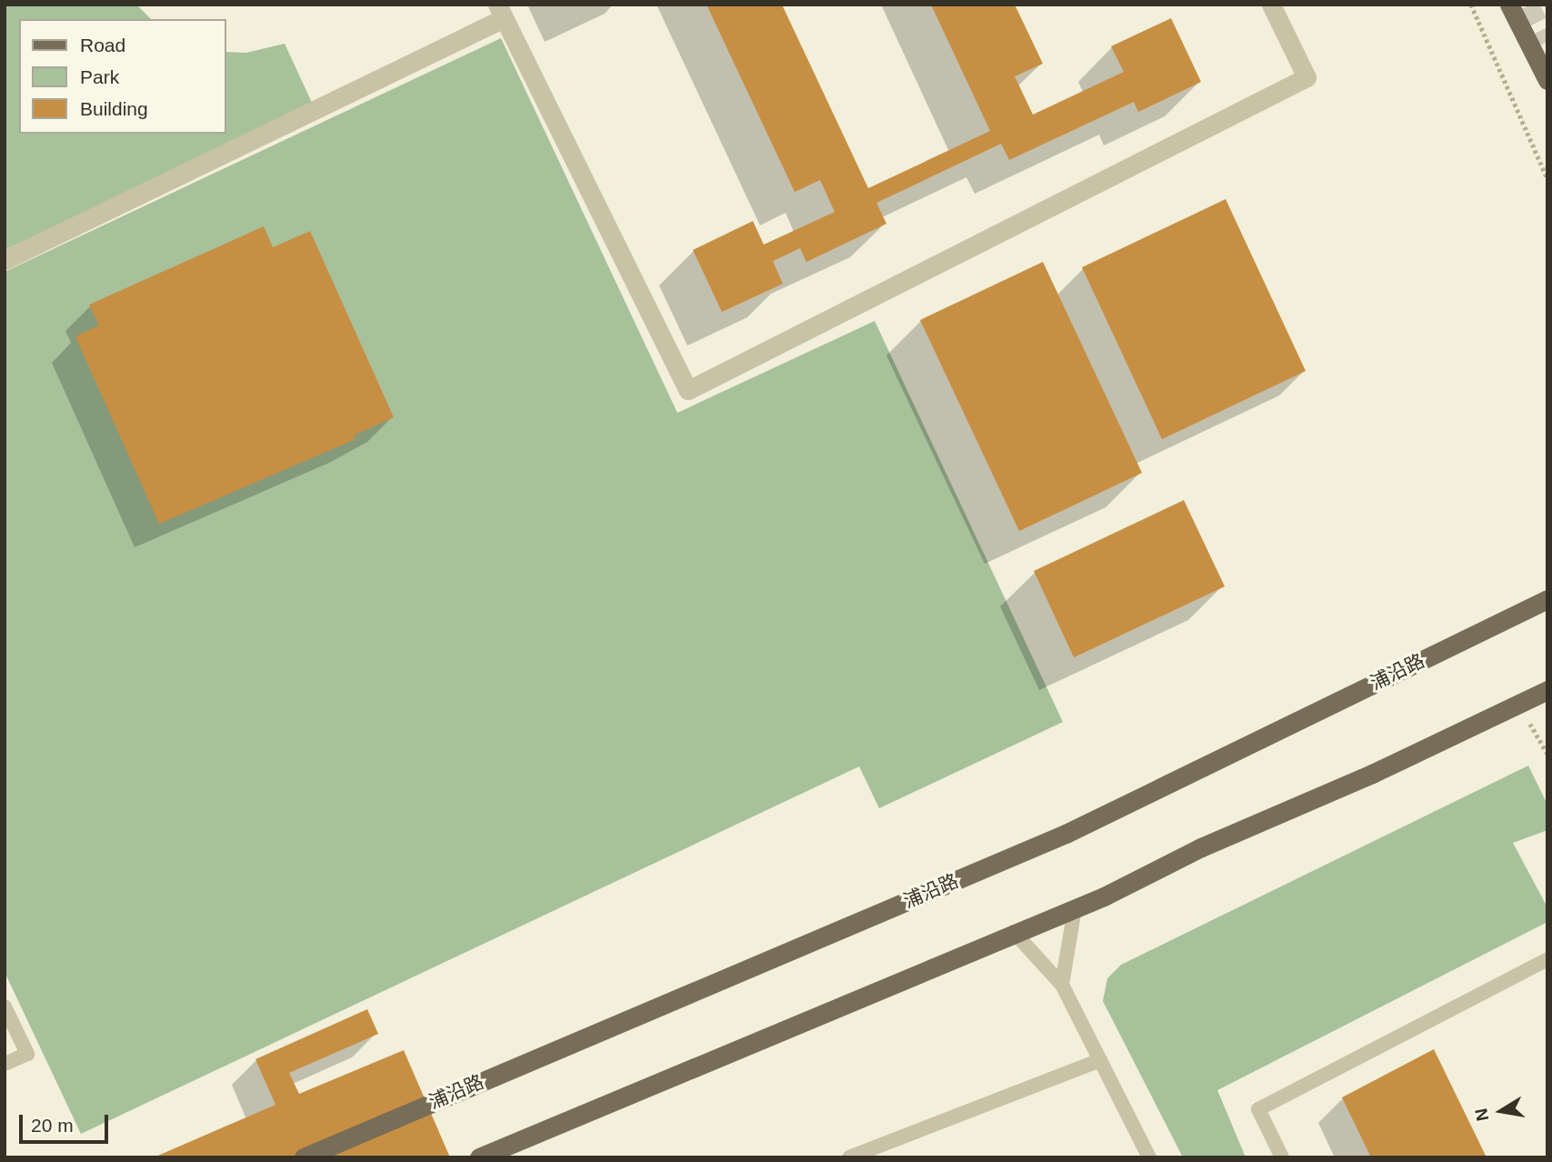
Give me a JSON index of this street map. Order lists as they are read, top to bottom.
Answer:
{
  "streets": {
    "main road": ["浦沿路"]
  },
  "legend": ["Road", "Park", "Building"],
  "scale_bar": "20 m",
  "north": "left"
}
